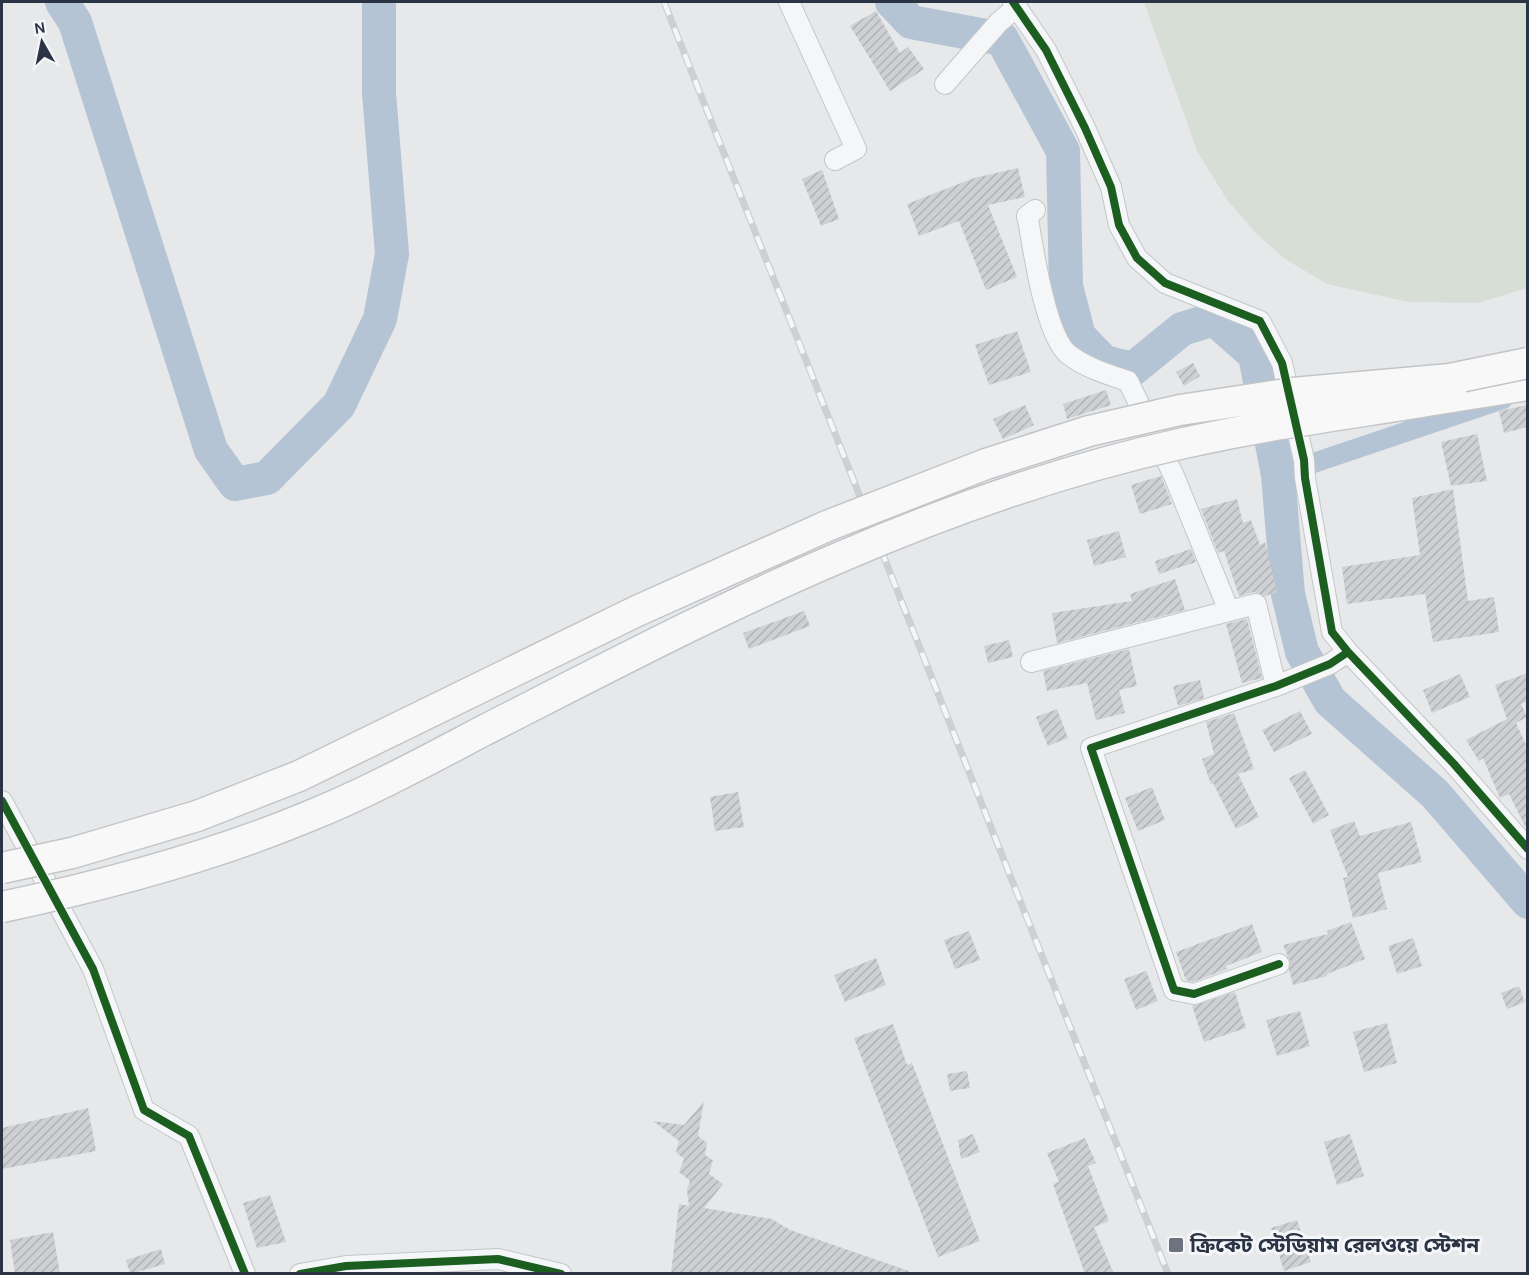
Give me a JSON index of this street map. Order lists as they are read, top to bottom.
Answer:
{
  "places": {
    "transit": ["ক্রিকেট স্টেডিয়াম রেলওয়ে স্টেশন"]
  },
  "north": "top"
}
